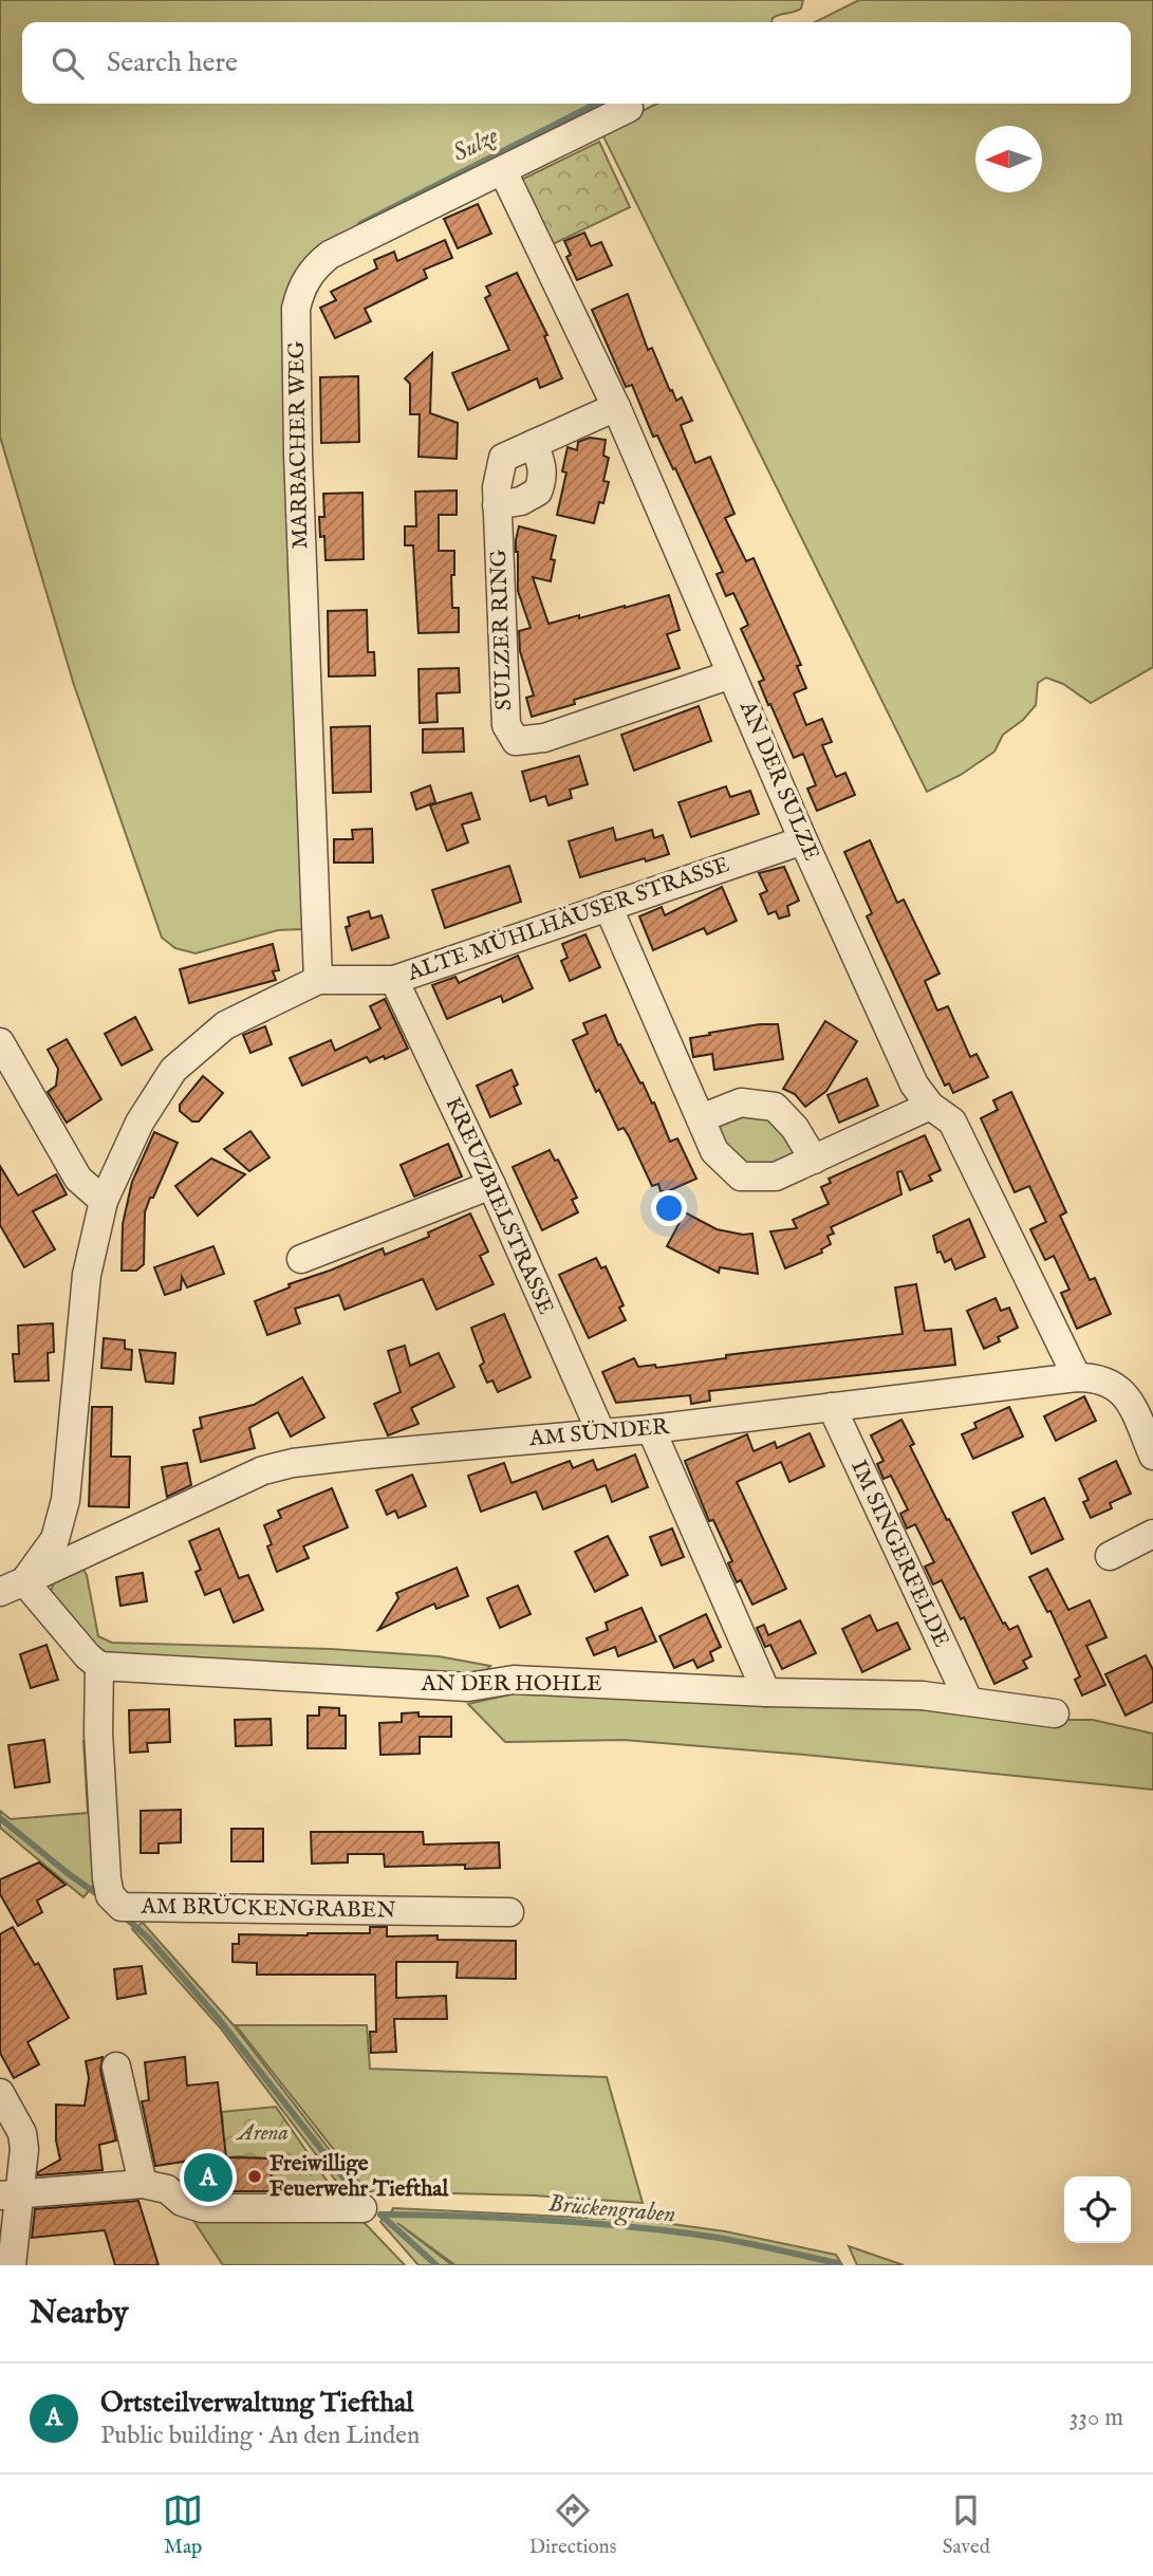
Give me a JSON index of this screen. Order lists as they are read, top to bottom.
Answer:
{
  "streets": {
    "street": [
      "MARBACHER WEG",
      "SULZER RING",
      "AN DER SULZE",
      "ALTE MÜHLHÄUSER STRASSE",
      "KREUZBIELSTRASSE",
      "AM SÜNDER",
      "IM SINGERFELDE",
      "AN DER HOHLE",
      "AM BRÜCKENGRABEN"
    ]
  },
  "crossings": [
    ["MARBACHER WEG", "AN DER SULZE"],
    ["MARBACHER WEG", "ALTE MÜHLHÄUSER STRASSE"],
    ["SULZER RING", "AN DER SULZE"],
    ["AN DER SULZE", "ALTE MÜHLHÄUSER STRASSE"],
    ["AN DER SULZE", "AM SÜNDER"],
    ["ALTE MÜHLHÄUSER STRASSE", "KREUZBIELSTRASSE"],
    ["ALTE MÜHLHÄUSER STRASSE", "AM SÜNDER"],
    ["KREUZBIELSTRASSE", "AM SÜNDER"],
    ["AM SÜNDER", "IM SINGERFELDE"],
    ["IM SINGERFELDE", "AN DER HOHLE"],
    ["AN DER HOHLE", "AM BRÜCKENGRABEN"]
  ],
  "water": ["Sulze", "Brückengraben"],
  "parks": ["Arena"],
  "places": ["Freiwillige Feuerwehr Tiefthal"],
  "north": "left",
  "page": {
    "search": "Search here",
    "pins": "A",
    "heading": "Nearby",
    "list": [
      {
        "mark": "A",
        "name": "Ortsteilverwaltung Tiefthal",
        "note": "Public building · An den Linden",
        "value": "330 m"
      }
    ],
    "nav": ["Map", "Directions", "Saved"]
  }
}
